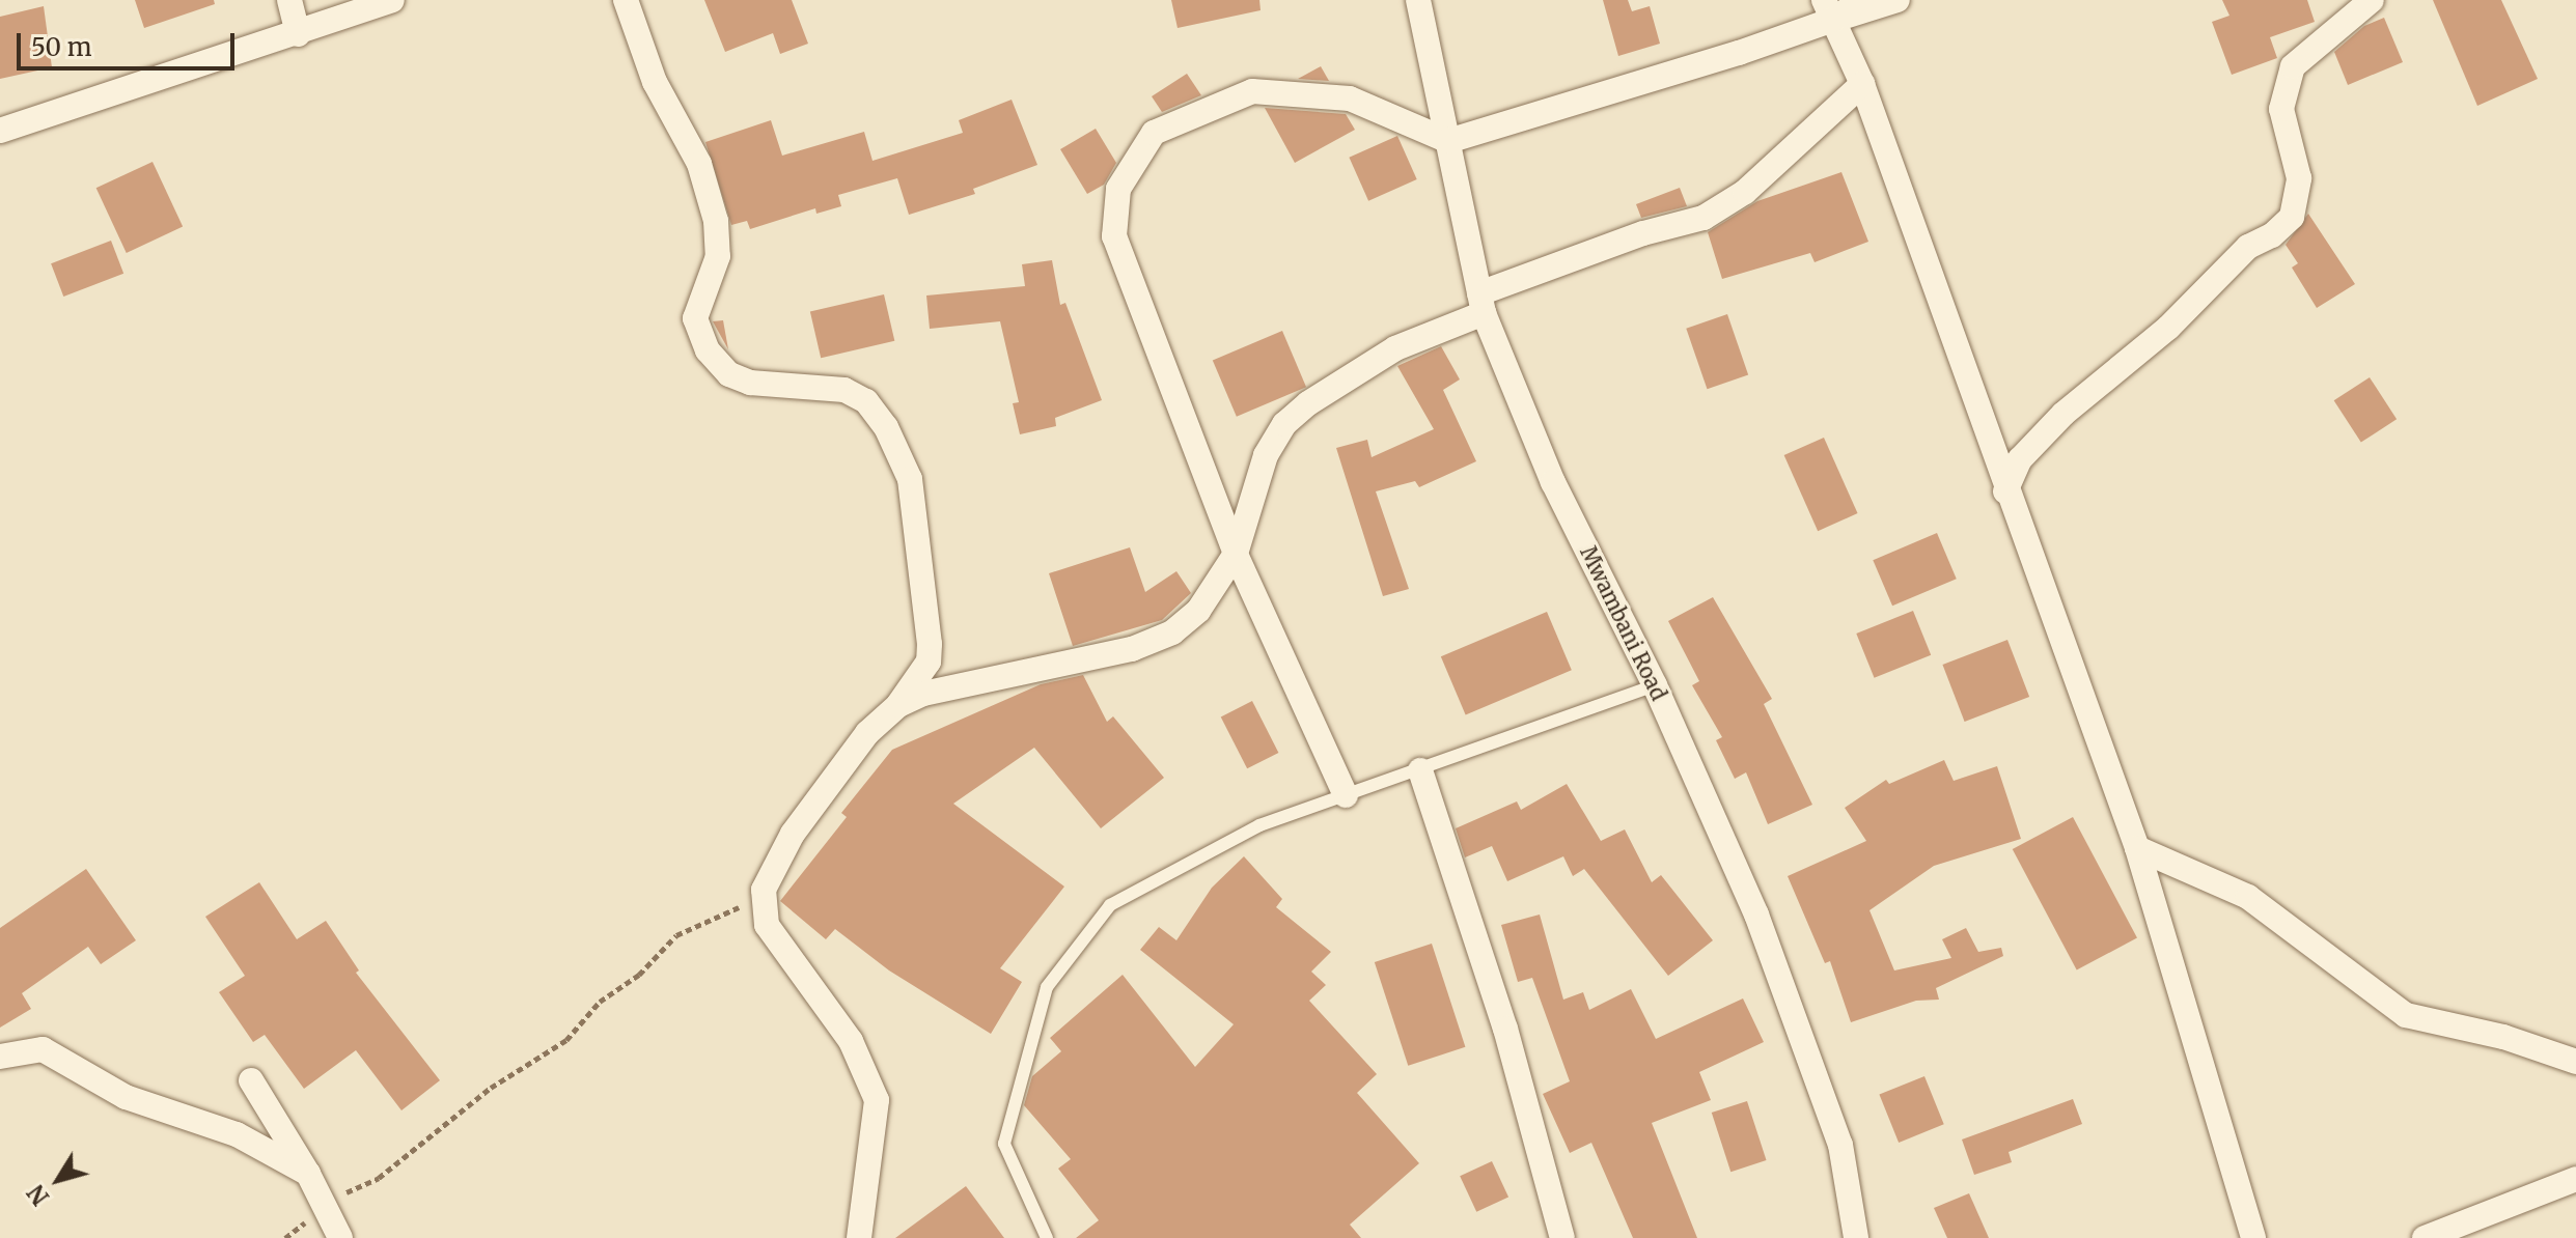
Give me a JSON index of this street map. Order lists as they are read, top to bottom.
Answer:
{
  "streets": {
    "street": ["Mwambani Road"]
  },
  "scale_bar": "50 m",
  "north": "bottom left"
}
